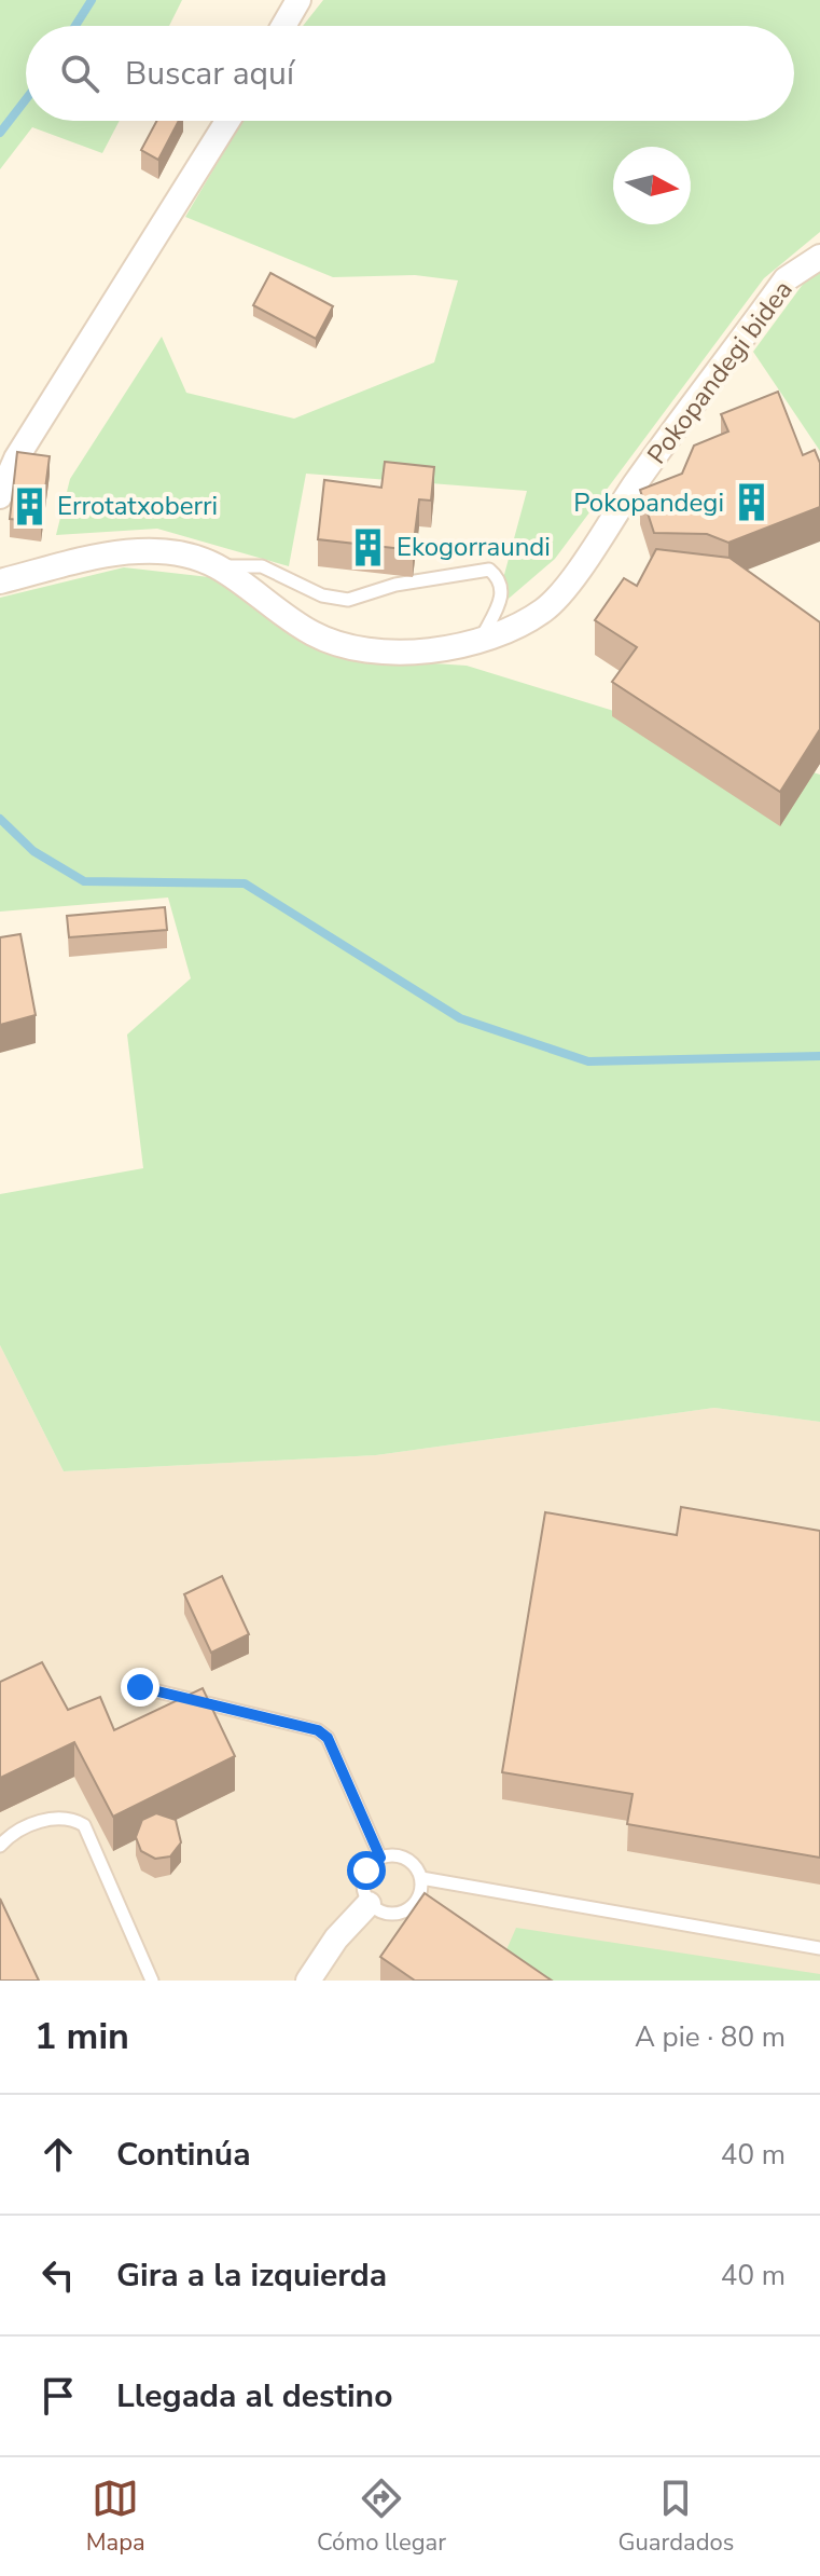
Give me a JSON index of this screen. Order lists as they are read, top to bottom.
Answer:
{
  "streets": {
    "street": ["Pokopandegi bidea"]
  },
  "places": {
    "building": ["Pokopandegi", "Errotatxoberri", "Ekogorraundi"]
  },
  "north": "right",
  "page": {
    "search": "Buscar aquí",
    "heading": ["1 min", "A pie · 80 m"],
    "list": [
      ["Continúa", "40 m"],
      ["Gira a la izquierda", "40 m"],
      "Llegada al destino"
    ],
    "nav": ["Mapa", "Cómo llegar", "Guardados"]
  }
}
